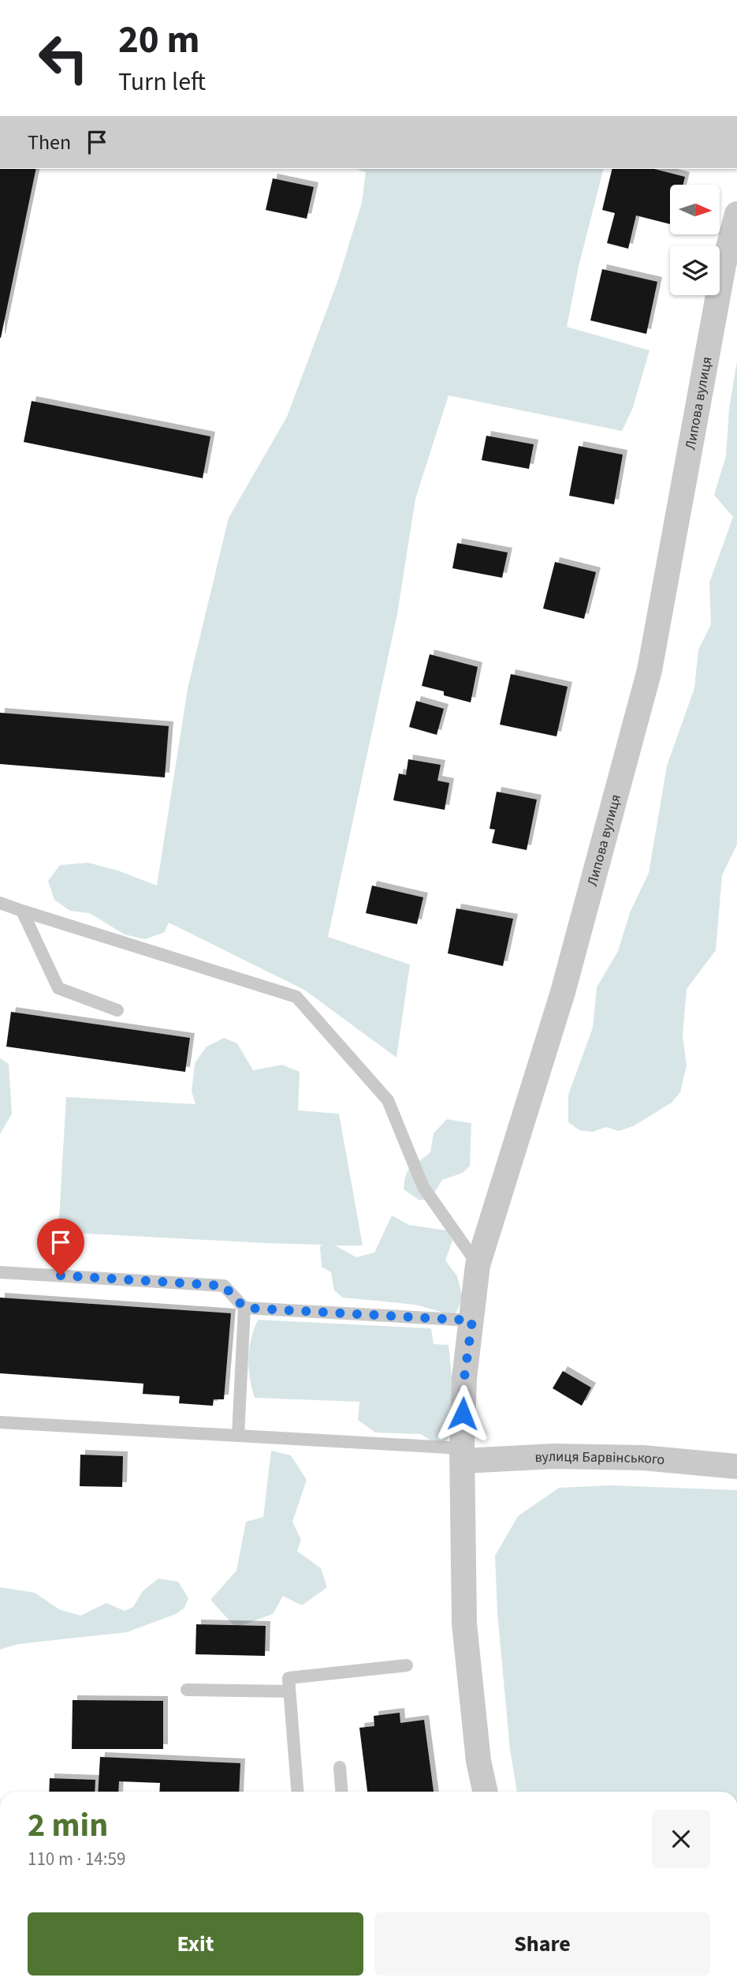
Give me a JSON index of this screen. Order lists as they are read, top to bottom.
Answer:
{
  "streets": {
    "street": ["Липова вулиця", "вулиця Барвінського"]
  },
  "crossings": [
    ["Липова вулиця", "вулиця Барвінського"]
  ],
  "north": "right",
  "page": {
    "turn": ["20 m", "Turn left"],
    "then": "Then",
    "heading": ["2 min", "110 m · 14:59"],
    "buttons": ["Exit", "Share"]
  }
}
